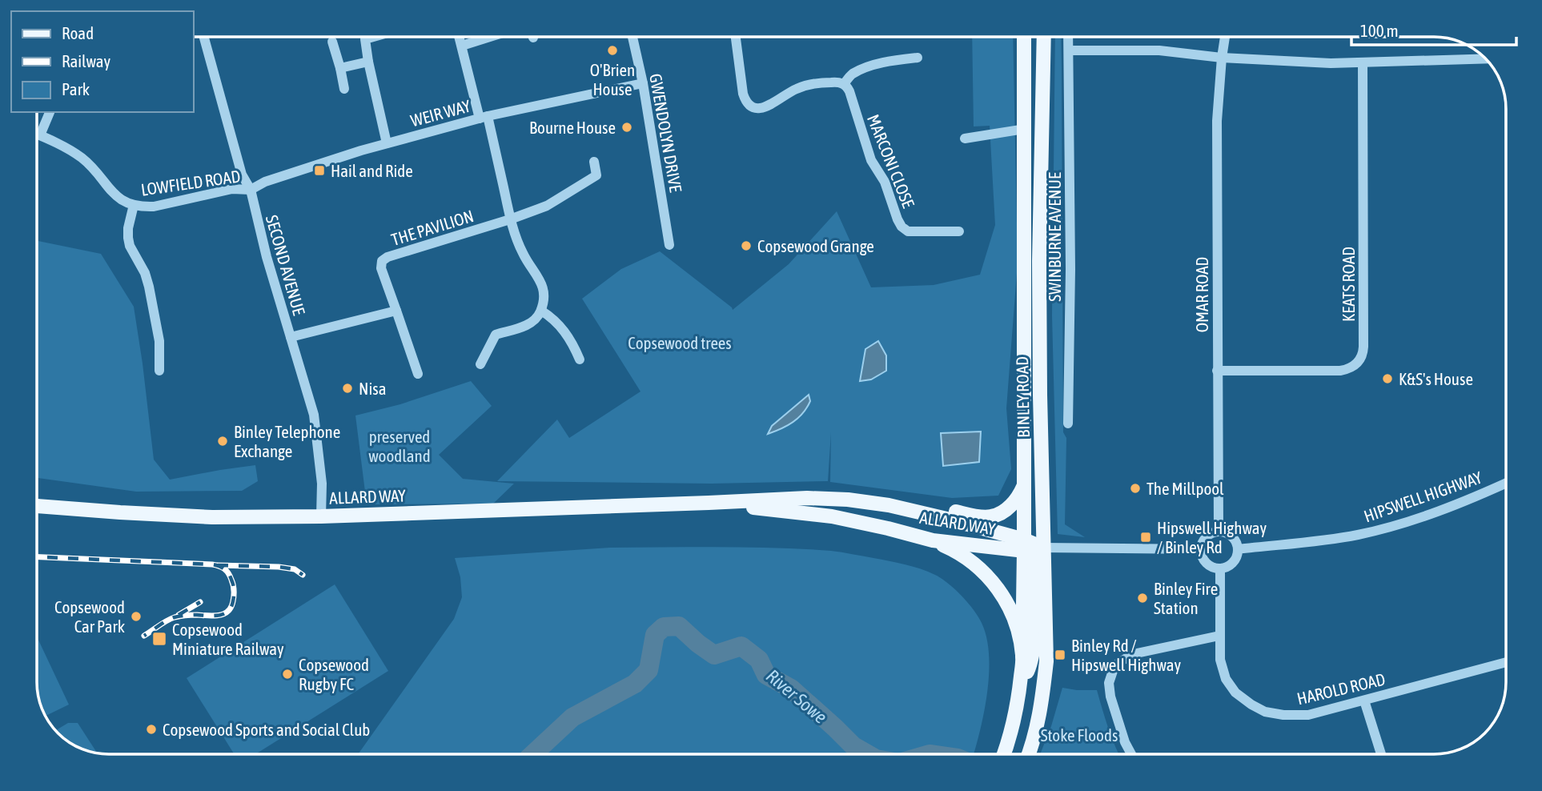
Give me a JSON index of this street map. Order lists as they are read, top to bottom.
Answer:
{
  "streets": {
    "main road": ["BINLEY ROAD", "ALLARD WAY"],
    "street": [
      "WEIR WAY",
      "GWENDOLYN DRIVE",
      "MARCONI CLOSE",
      "LOWFIELD ROAD",
      "THE PAVILION",
      "SWINBURNE AVENUE",
      "SECOND AVENUE",
      "KEATS ROAD",
      "OMAR ROAD",
      "HIPSWELL HIGHWAY",
      "HAROLD ROAD"
    ]
  },
  "crossings": [
    ["WEIR WAY", "GWENDOLYN DRIVE"],
    ["WEIR WAY", "LOWFIELD ROAD"],
    ["WEIR WAY", "SECOND AVENUE"],
    ["LOWFIELD ROAD", "SECOND AVENUE"],
    ["SECOND AVENUE", "ALLARD WAY"],
    ["KEATS ROAD", "OMAR ROAD"],
    ["OMAR ROAD", "HIPSWELL HIGHWAY"],
    ["OMAR ROAD", "HAROLD ROAD"],
    ["BINLEY ROAD", "ALLARD WAY"],
    ["HIPSWELL HIGHWAY", "HAROLD ROAD"]
  ],
  "water": ["River Sowe"],
  "parks": ["Copsewood trees", "preserved woodland", "Stoke Floods"],
  "places": {
    "other": [
      "O'Brien House",
      "Bourne House",
      "Copsewood Grange",
      "K&S's House",
      "Nisa",
      "Binley Telephone Exchange",
      "The Millpool",
      "Binley Fire Station",
      "Copsewood Car Park",
      "Copsewood Rugby FC",
      "Copsewood Sports and Social Club"
    ],
    "transit": [
      "Hail and Ride",
      "Hipswell Highway / Binley Rd",
      "Copsewood Miniature Railway",
      "Binley Rd / Hipswell Highway"
    ]
  },
  "legend": ["Road", "Railway", "Park"],
  "scale_bar": "100 m"
}
